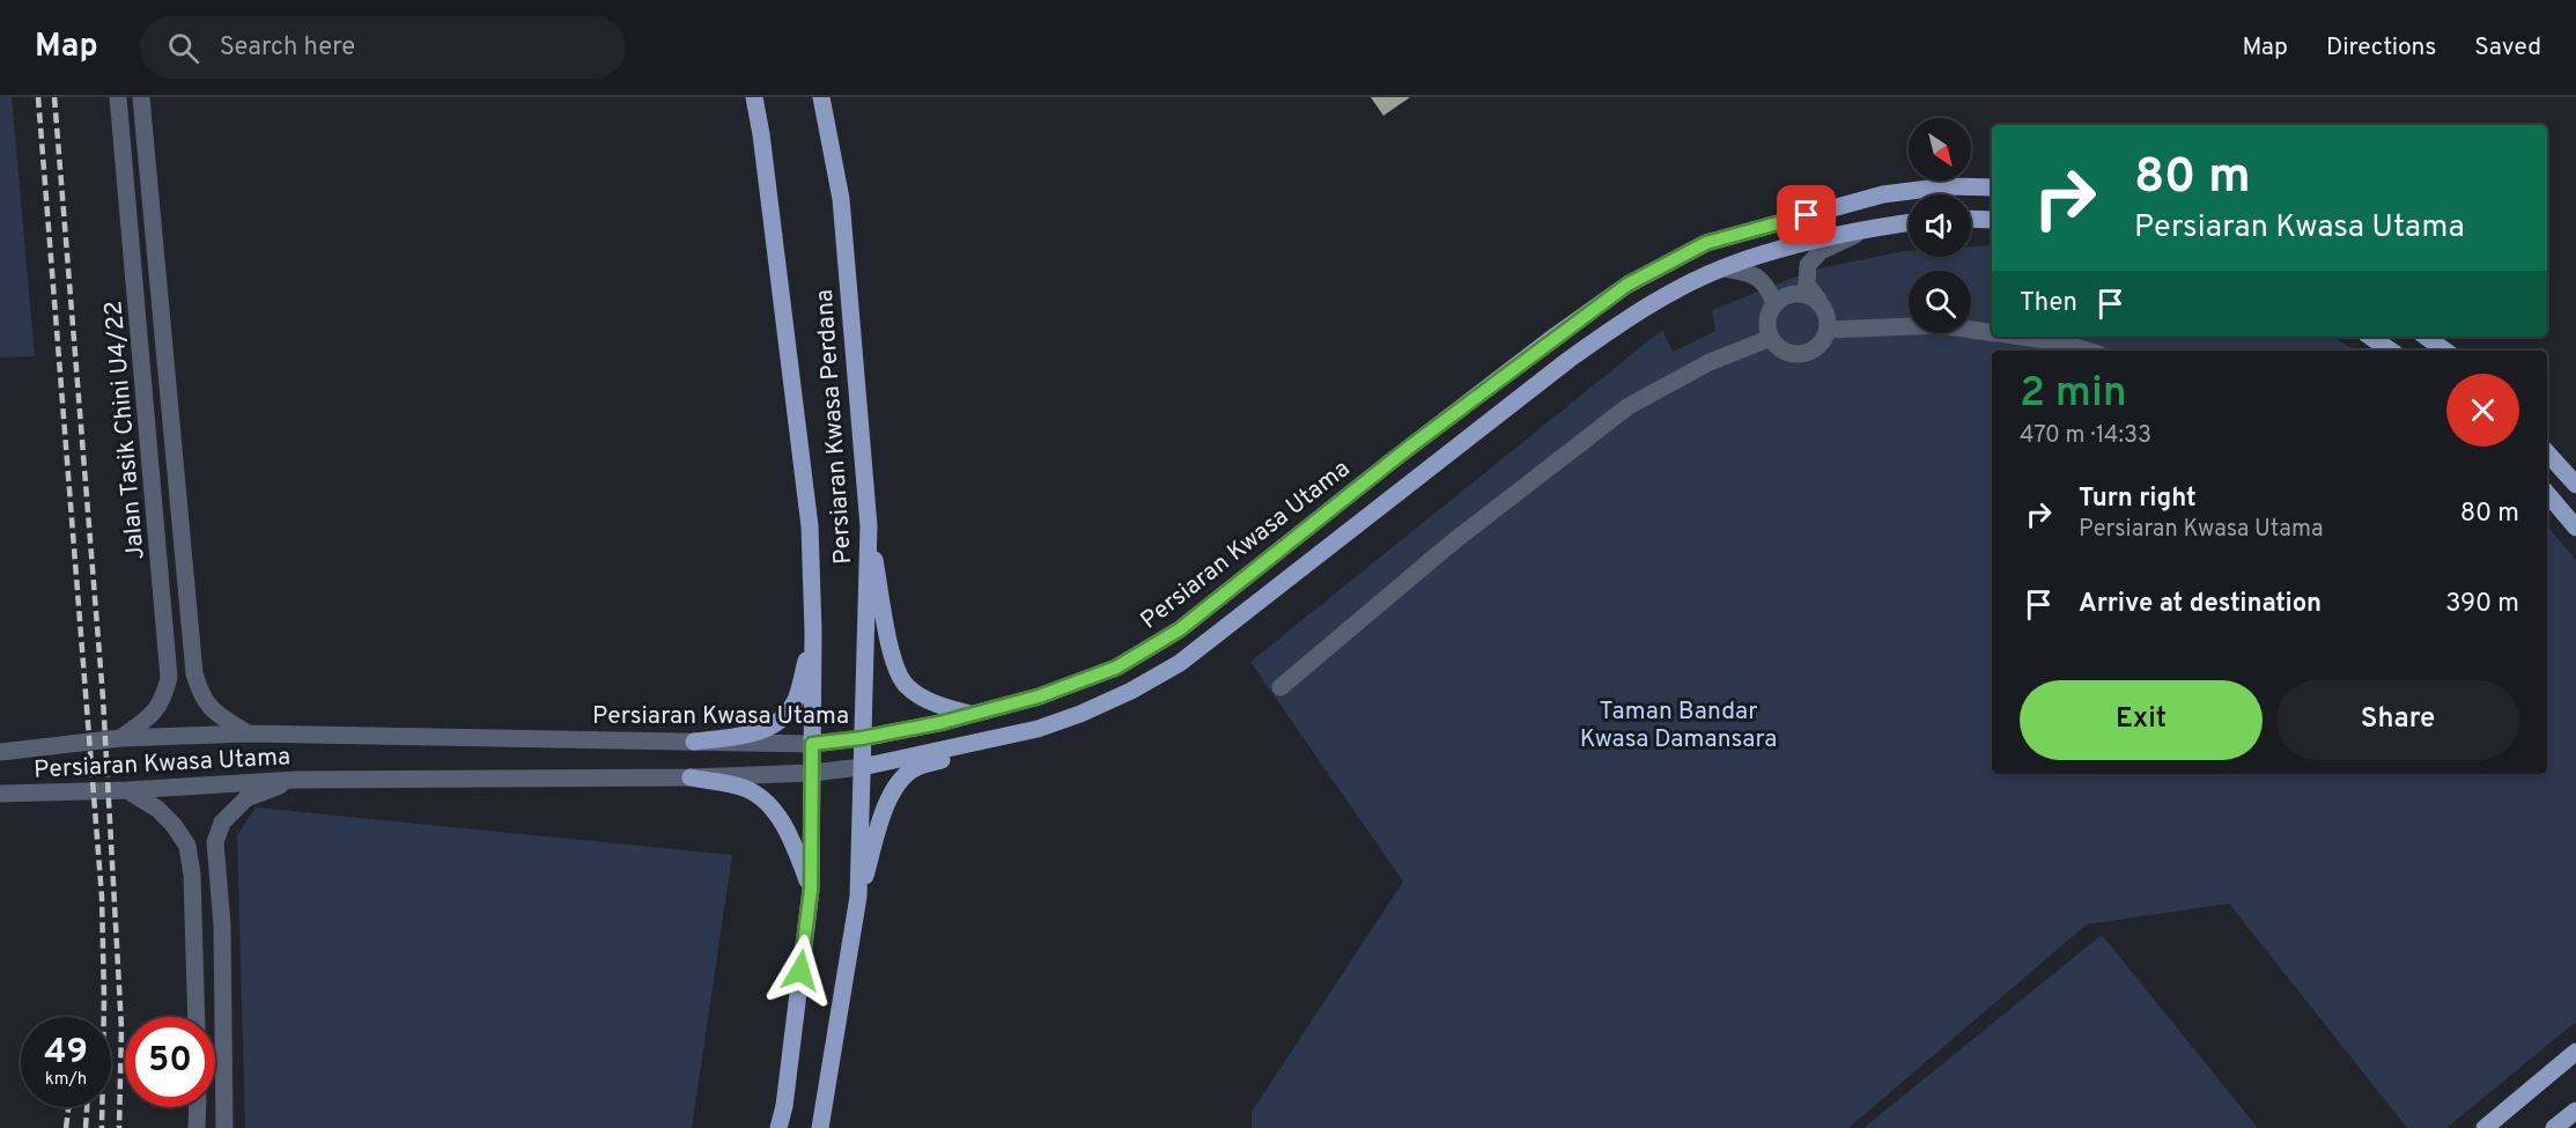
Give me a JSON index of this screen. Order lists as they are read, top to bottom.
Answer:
{
  "streets": {
    "main road": ["Persiaran Kwasa Perdana", "Persiaran Kwasa Utama"],
    "street": ["Jalan Tasik Chini U4/22"]
  },
  "crossings": [
    ["Persiaran Kwasa Perdana", "Persiaran Kwasa Utama"],
    ["Jalan Tasik Chini U4/22", "Persiaran Kwasa Utama"]
  ],
  "parks": ["Taman Bandar Kwasa Damansara"],
  "north": "bottom right",
  "page": {
    "header": "Map",
    "search": "Search here",
    "nav": ["Map", "Directions", "Saved"],
    "turn": ["80 m", "Persiaran Kwasa Utama"],
    "then": "Then",
    "heading": ["2 min", "470 m · 14:33"],
    "list": [
      {
        "name": "Turn right",
        "note": "Persiaran Kwasa Utama",
        "value": "80 m"
      },
      {
        "name": "Arrive at destination",
        "value": "390 m"
      }
    ],
    "buttons": ["Exit", "Share"],
    "speed": "49 km/h",
    "limit": "50"
  }
}
